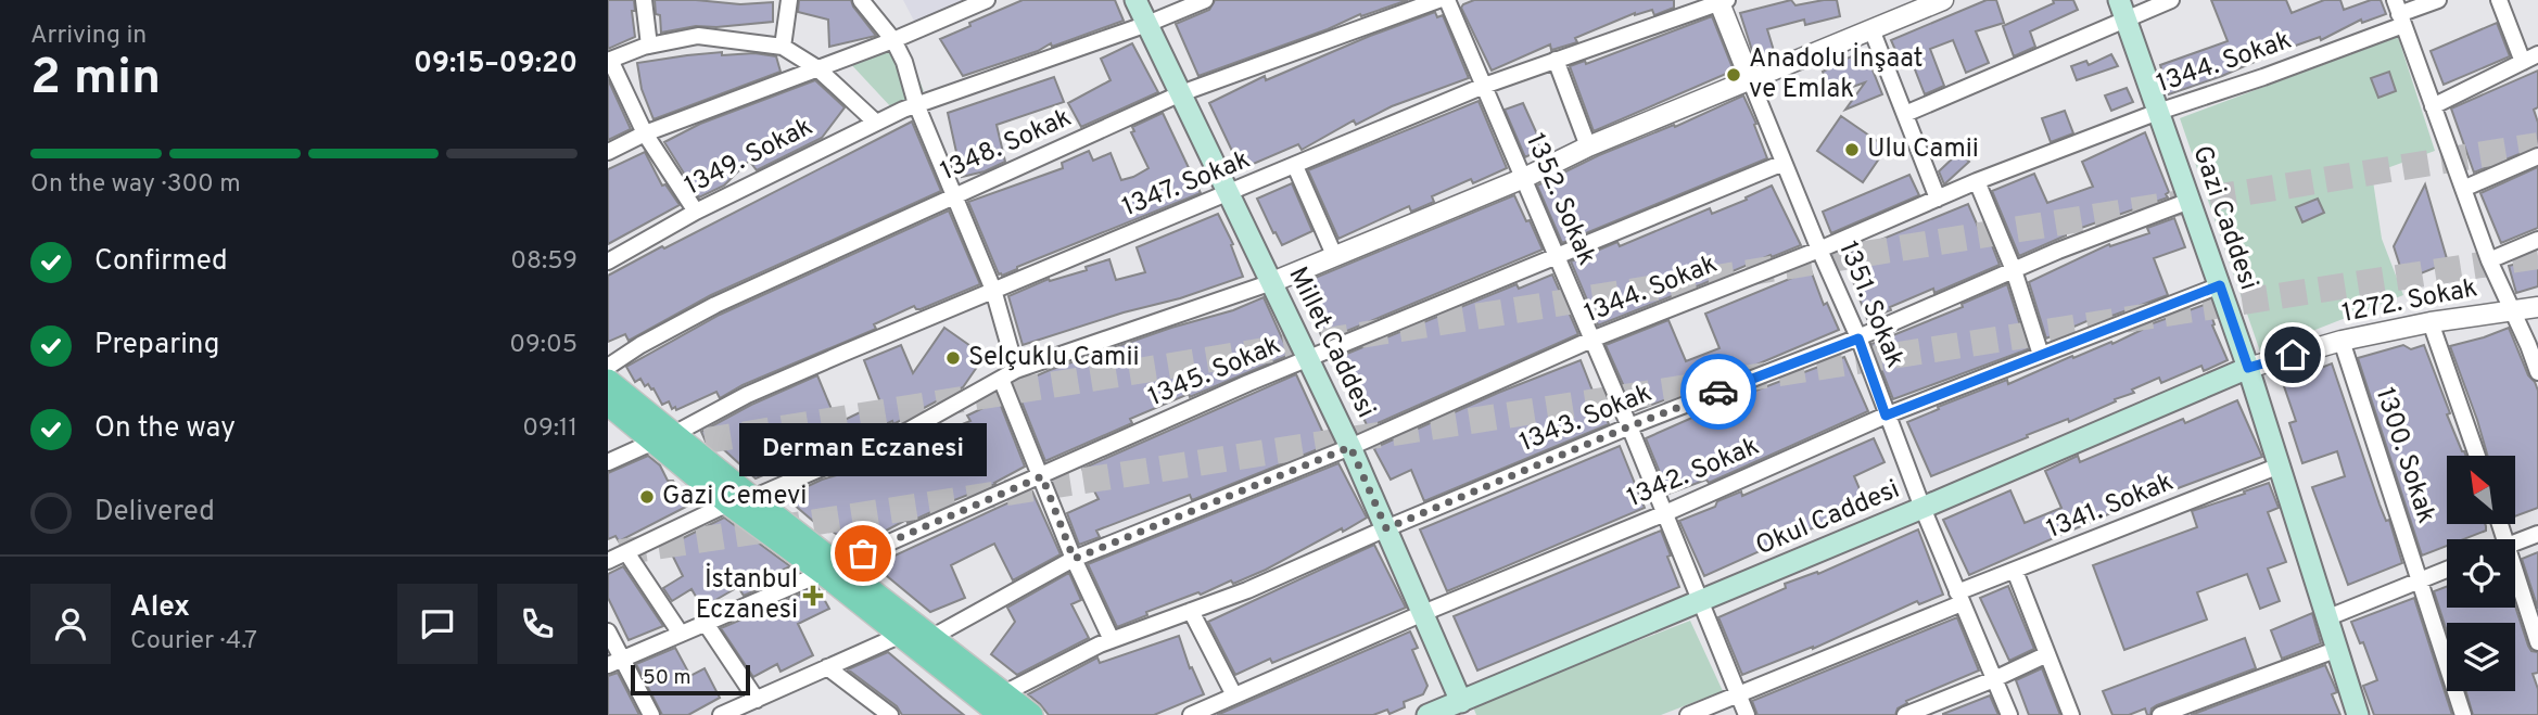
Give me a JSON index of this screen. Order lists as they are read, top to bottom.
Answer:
{
  "streets": {
    "main road": ["Gazi Caddesi", "Millet Caddesi", "Okul Caddesi"],
    "street": [
      "1344. Sokak",
      "1348. Sokak",
      "1349. Sokak",
      "1347. Sokak",
      "1352. Sokak",
      "1272. Sokak",
      "1351. Sokak",
      "1345. Sokak",
      "1343. Sokak",
      "1300. Sokak",
      "1342. Sokak",
      "1341. Sokak"
    ]
  },
  "crossings": [
    ["1344. Sokak", "1352. Sokak"],
    ["1344. Sokak", "Gazi Caddesi"],
    ["1344. Sokak", "1351. Sokak"],
    ["1344. Sokak", "Millet Caddesi"],
    ["1348. Sokak", "Millet Caddesi"],
    ["1349. Sokak", "Millet Caddesi"],
    ["1347. Sokak", "1352. Sokak"],
    ["1347. Sokak", "1351. Sokak"],
    ["1347. Sokak", "Millet Caddesi"],
    ["1352. Sokak", "1345. Sokak"],
    ["1352. Sokak", "1343. Sokak"],
    ["1352. Sokak", "1342. Sokak"],
    ["1352. Sokak", "1341. Sokak"],
    ["1352. Sokak", "Okul Caddesi"],
    ["Gazi Caddesi", "1272. Sokak"],
    ["Gazi Caddesi", "1343. Sokak"],
    ["Gazi Caddesi", "1342. Sokak"],
    ["Gazi Caddesi", "1341. Sokak"],
    ["Gazi Caddesi", "Okul Caddesi"],
    ["1272. Sokak", "1300. Sokak"],
    ["1272. Sokak", "Okul Caddesi"],
    ["1351. Sokak", "1345. Sokak"],
    ["1351. Sokak", "1343. Sokak"],
    ["1351. Sokak", "1342. Sokak"],
    ["1351. Sokak", "1341. Sokak"],
    ["1351. Sokak", "Okul Caddesi"],
    ["Millet Caddesi", "1345. Sokak"],
    ["Millet Caddesi", "1343. Sokak"],
    ["Millet Caddesi", "1342. Sokak"],
    ["Millet Caddesi", "Okul Caddesi"]
  ],
  "places": {
    "other": [
      "Anadolu İnşaat ve Emlak",
      "Ulu Camii",
      "Selçuklu Camii",
      "Gazi Cemevi",
      "Derman Eczanesi"
    ],
    "health": ["İstanbul Eczanesi"]
  },
  "scale_bar": "50 m",
  "north": "top left",
  "page": {
    "heading": ["2 min", "Arriving in", "09:15–09:20"],
    "panel": ["Alex", "Courier · 4.7"],
    "bar": "On the way · 300 m",
    "list": [
      ["Confirmed", "08:59"],
      ["Preparing", "09:05"],
      ["On the way", "09:11"],
      "Delivered"
    ],
    "bubble": "Derman Eczanesi",
    "scale": "50 m"
  }
}
